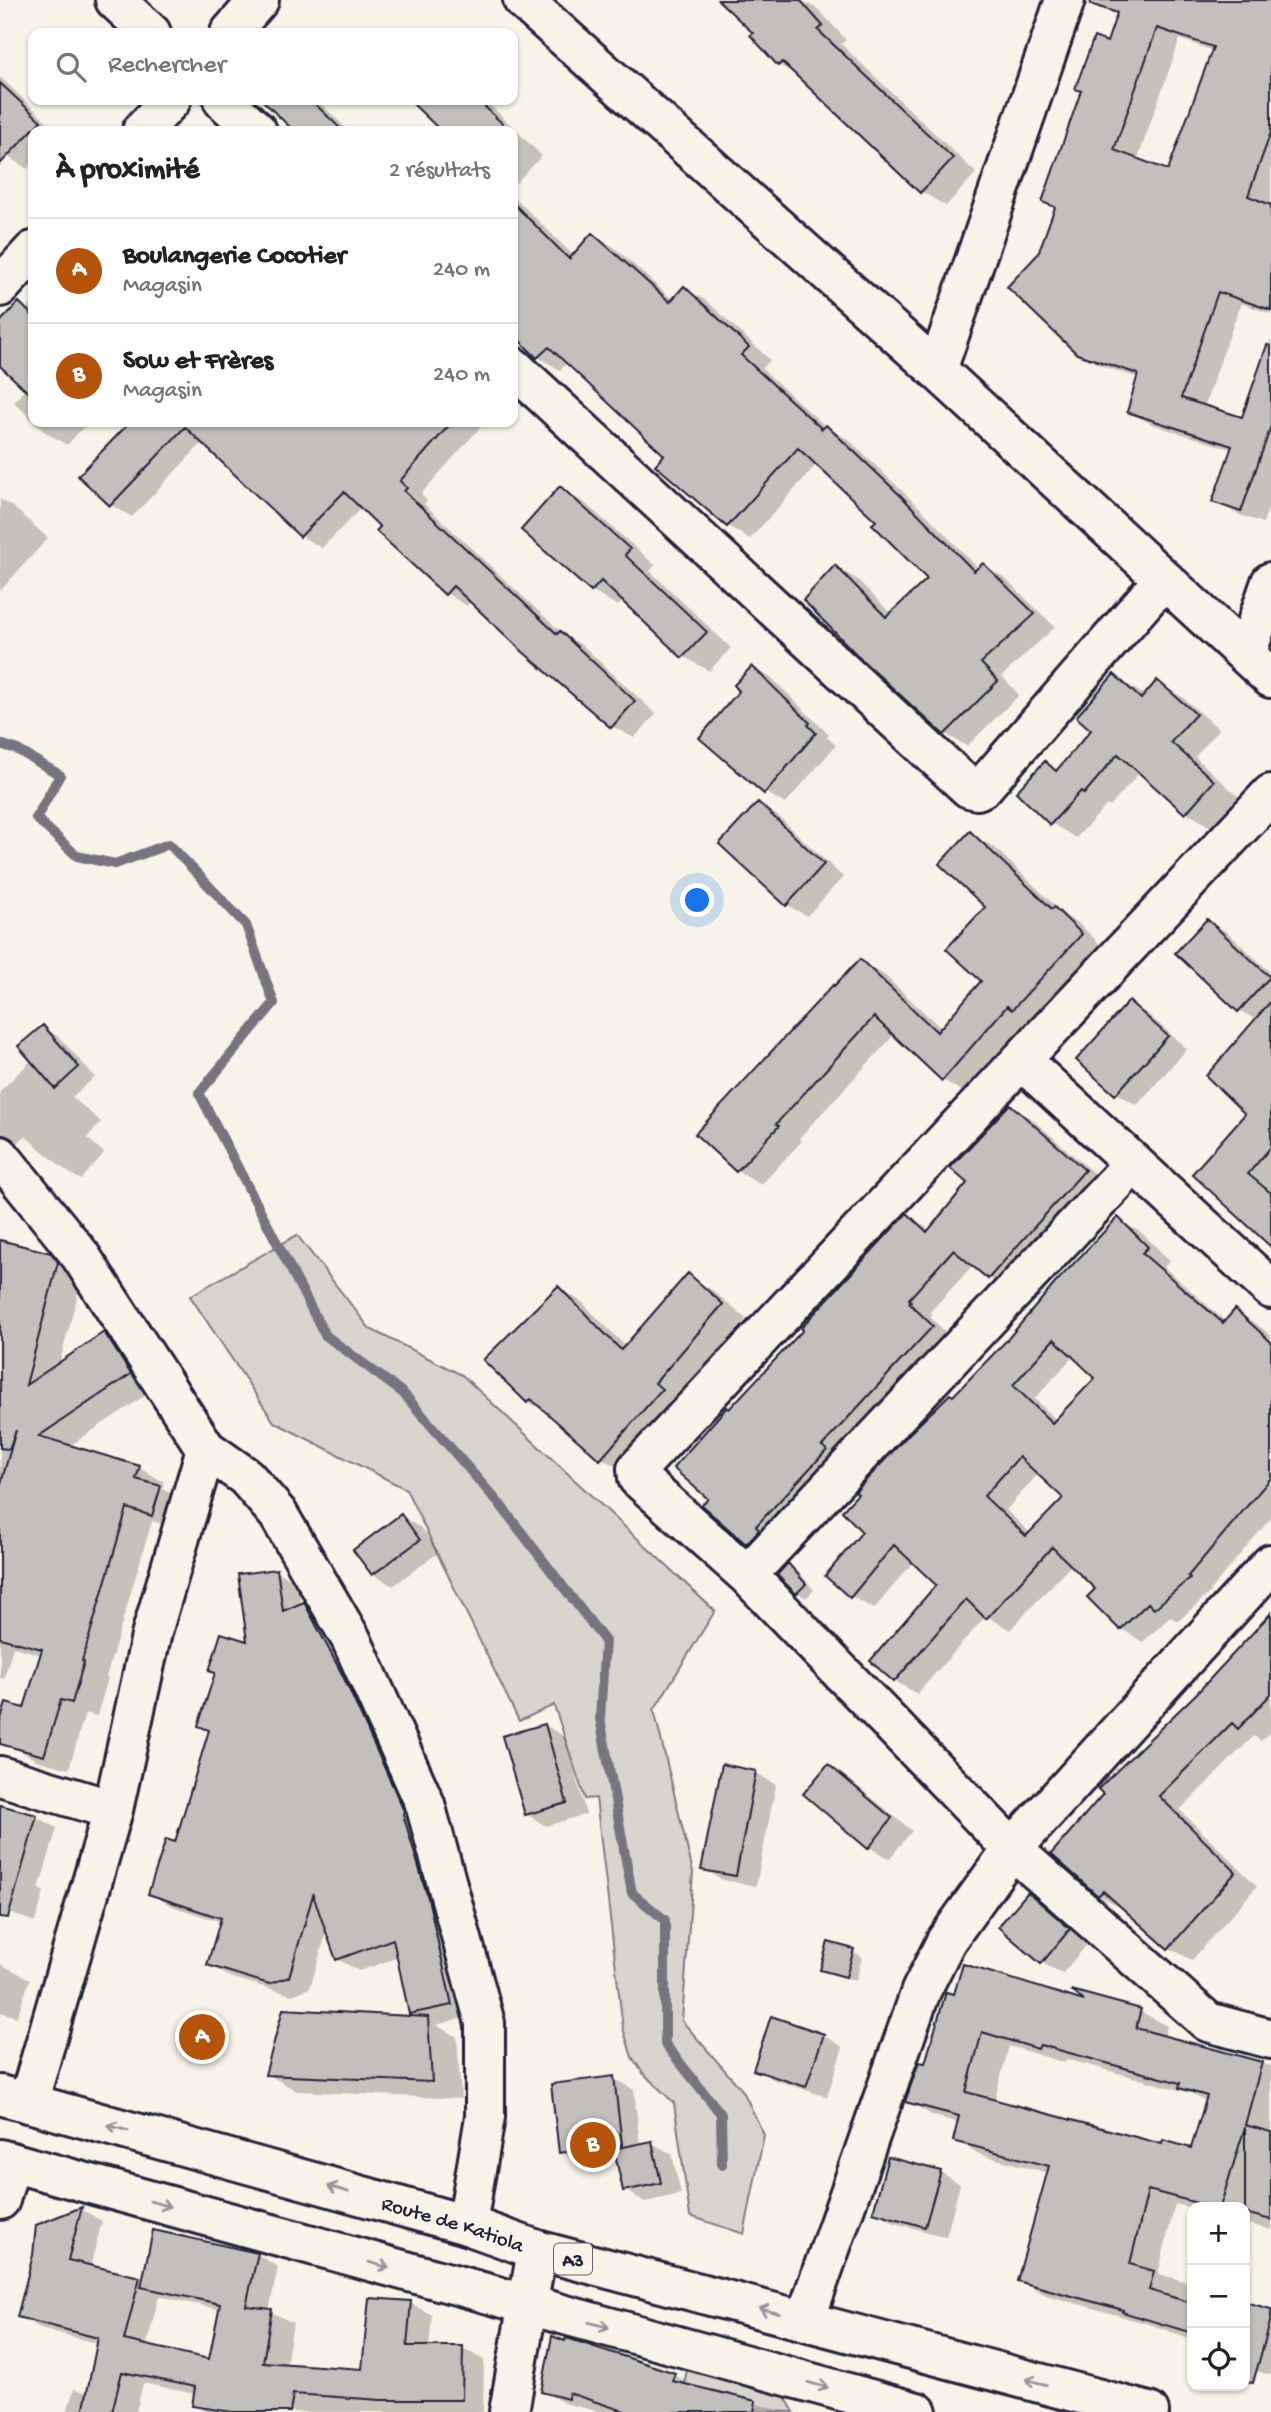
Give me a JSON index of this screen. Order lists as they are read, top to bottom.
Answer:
{
  "streets": {
    "main road": ["Route de Katiola", "A3"]
  },
  "page": {
    "search": "Rechercher",
    "heading": ["À proximité", "2 résultats"],
    "list": [
      {
        "mark": "A",
        "name": "Boulangerie Cocotier",
        "note": "Magasin",
        "value": "240 m"
      },
      {
        "mark": "B",
        "name": "Sow et Frères",
        "note": "Magasin",
        "value": "240 m"
      }
    ],
    "pins": ["A", "B"],
    "map_buttons": ["+", "−"]
  }
}
